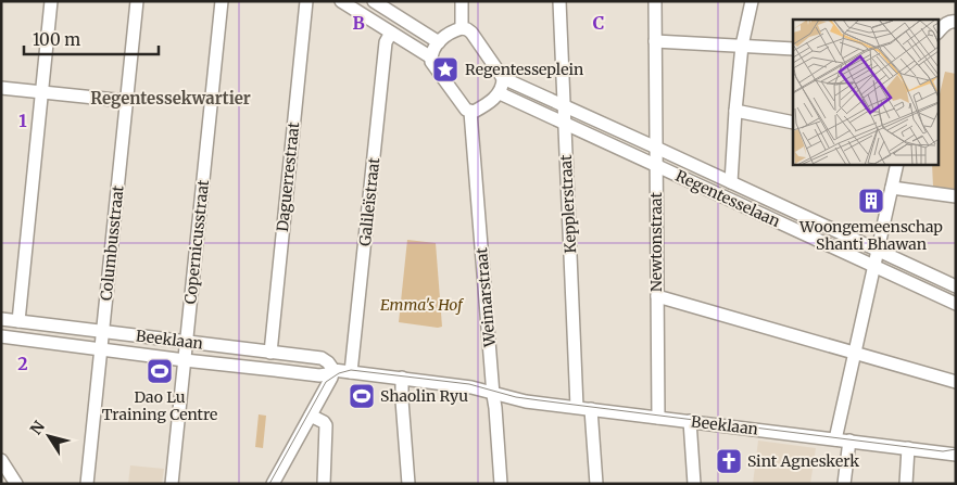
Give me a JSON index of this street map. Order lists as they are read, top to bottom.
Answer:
{
  "streets": {
    "street": [
      "Daguerrestraat",
      "Regentesselaan",
      "Galileïstraat",
      "Kepplerstraat",
      "Copernicusstraat",
      "Newtonstraat",
      "Columbusstraat",
      "Weimarstraat",
      "Beeklaan"
    ]
  },
  "crossings": [
    ["Daguerrestraat", "Beeklaan"],
    ["Regentesselaan", "Kepplerstraat"],
    ["Regentesselaan", "Newtonstraat"],
    ["Galileïstraat", "Beeklaan"],
    ["Kepplerstraat", "Beeklaan"],
    ["Copernicusstraat", "Beeklaan"],
    ["Newtonstraat", "Beeklaan"],
    ["Columbusstraat", "Beeklaan"],
    ["Weimarstraat", "Beeklaan"]
  ],
  "districts": ["Regentessekwartier"],
  "parks": ["Emma's Hof"],
  "places": {
    "place": ["Regentesseplein"],
    "building": ["Woongemeenschap Shanti Bhawan"],
    "sports": ["Dao Lu Training Centre", "Shaolin Ryu"],
    "church": ["Sint Agneskerk"]
  },
  "scale_bar": "100 m",
  "north": "top left",
  "grid": {
    "columns": ["B", "C"],
    "rows": ["1", "2"]
  }
}
